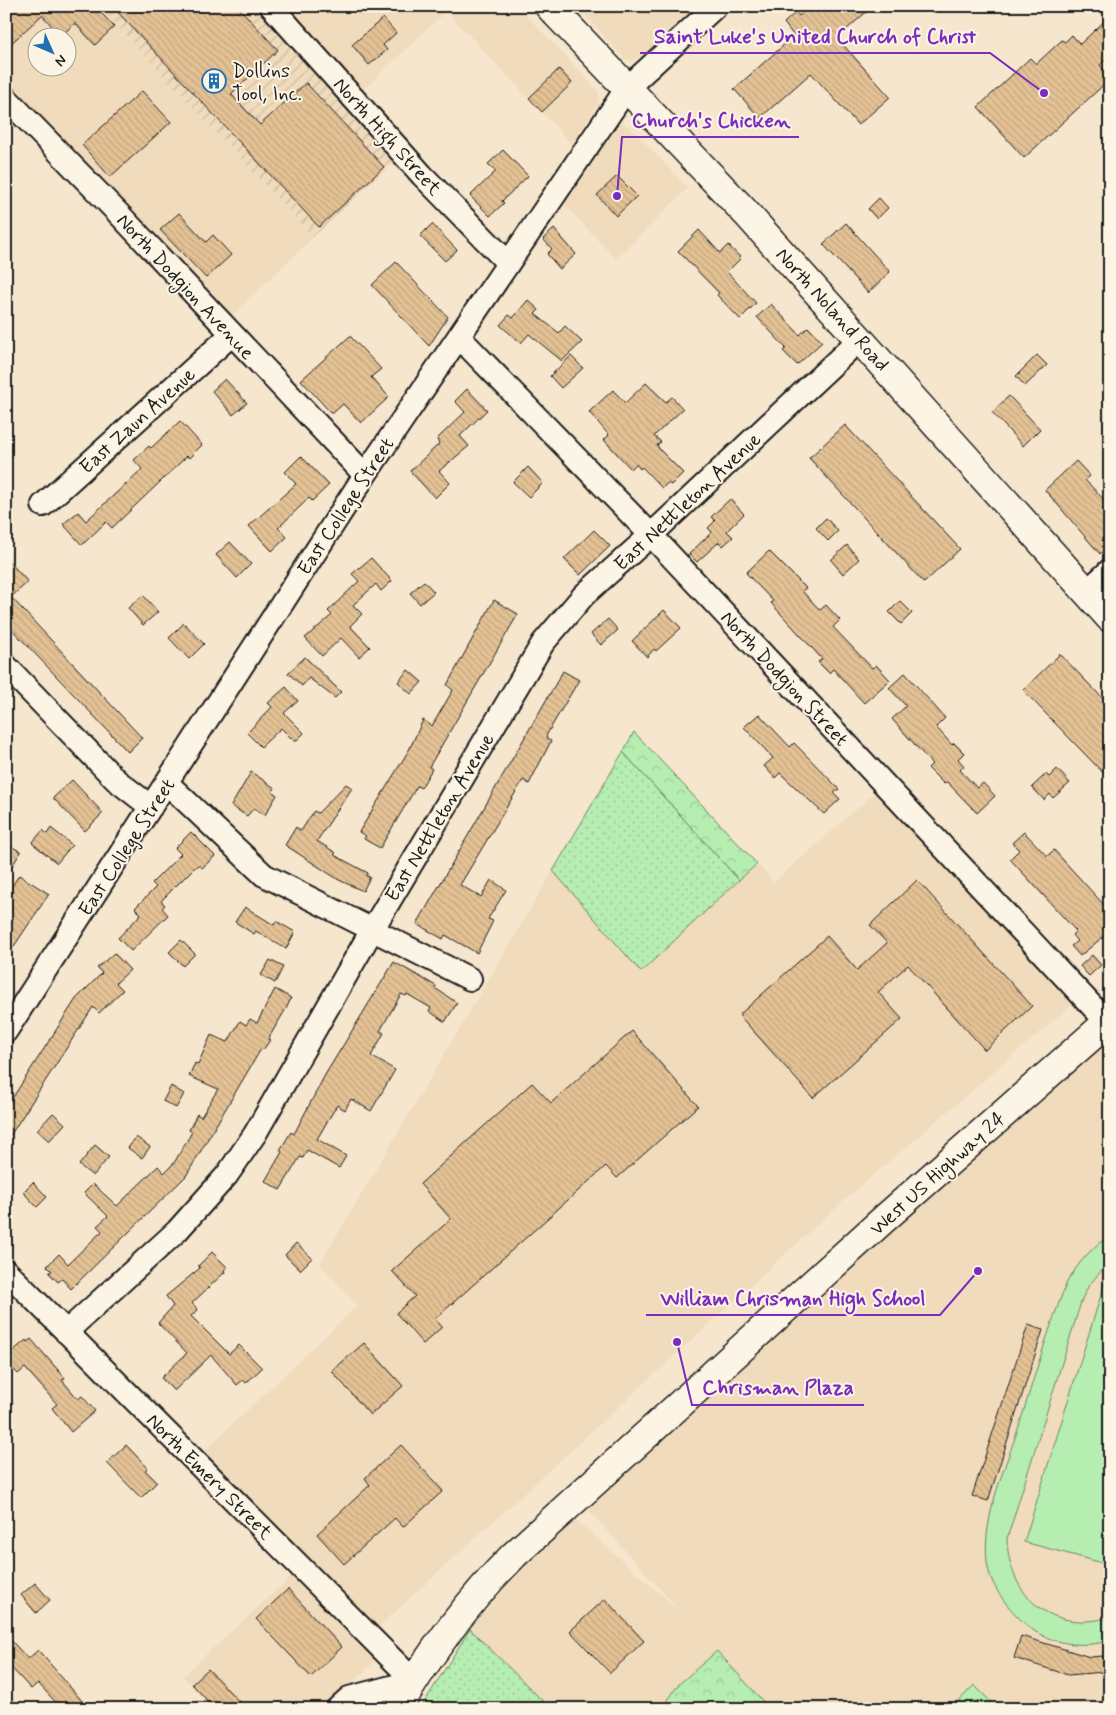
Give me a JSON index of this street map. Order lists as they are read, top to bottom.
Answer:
{
  "streets": {
    "main road": ["North Noland Road", "West US Highway 24"],
    "street": [
      "North High Street",
      "North Dodgion Avenue",
      "East Zaun Avenue",
      "East Nettleton Avenue",
      "East College Street",
      "North Dodgion Street",
      "North Emery Street"
    ]
  },
  "crossings": [
    ["North High Street", "East College Street"],
    ["North Dodgion Avenue", "East Zaun Avenue"],
    ["North Dodgion Avenue", "East College Street"],
    ["North Noland Road", "East Nettleton Avenue"],
    ["North Noland Road", "East College Street"],
    ["East Nettleton Avenue", "North Dodgion Street"],
    ["East Nettleton Avenue", "North Emery Street"],
    ["East College Street", "North Dodgion Street"],
    ["North Dodgion Street", "West US Highway 24"],
    ["West US Highway 24", "North Emery Street"]
  ],
  "places": {
    "building": ["Dollins Tool, Inc."],
    "other": [
      "Saint Luke's United Church of Christ",
      "Church's Chicken",
      "William Chrisman High School",
      "Chrisman Plaza"
    ]
  },
  "north": "bottom right"
}
